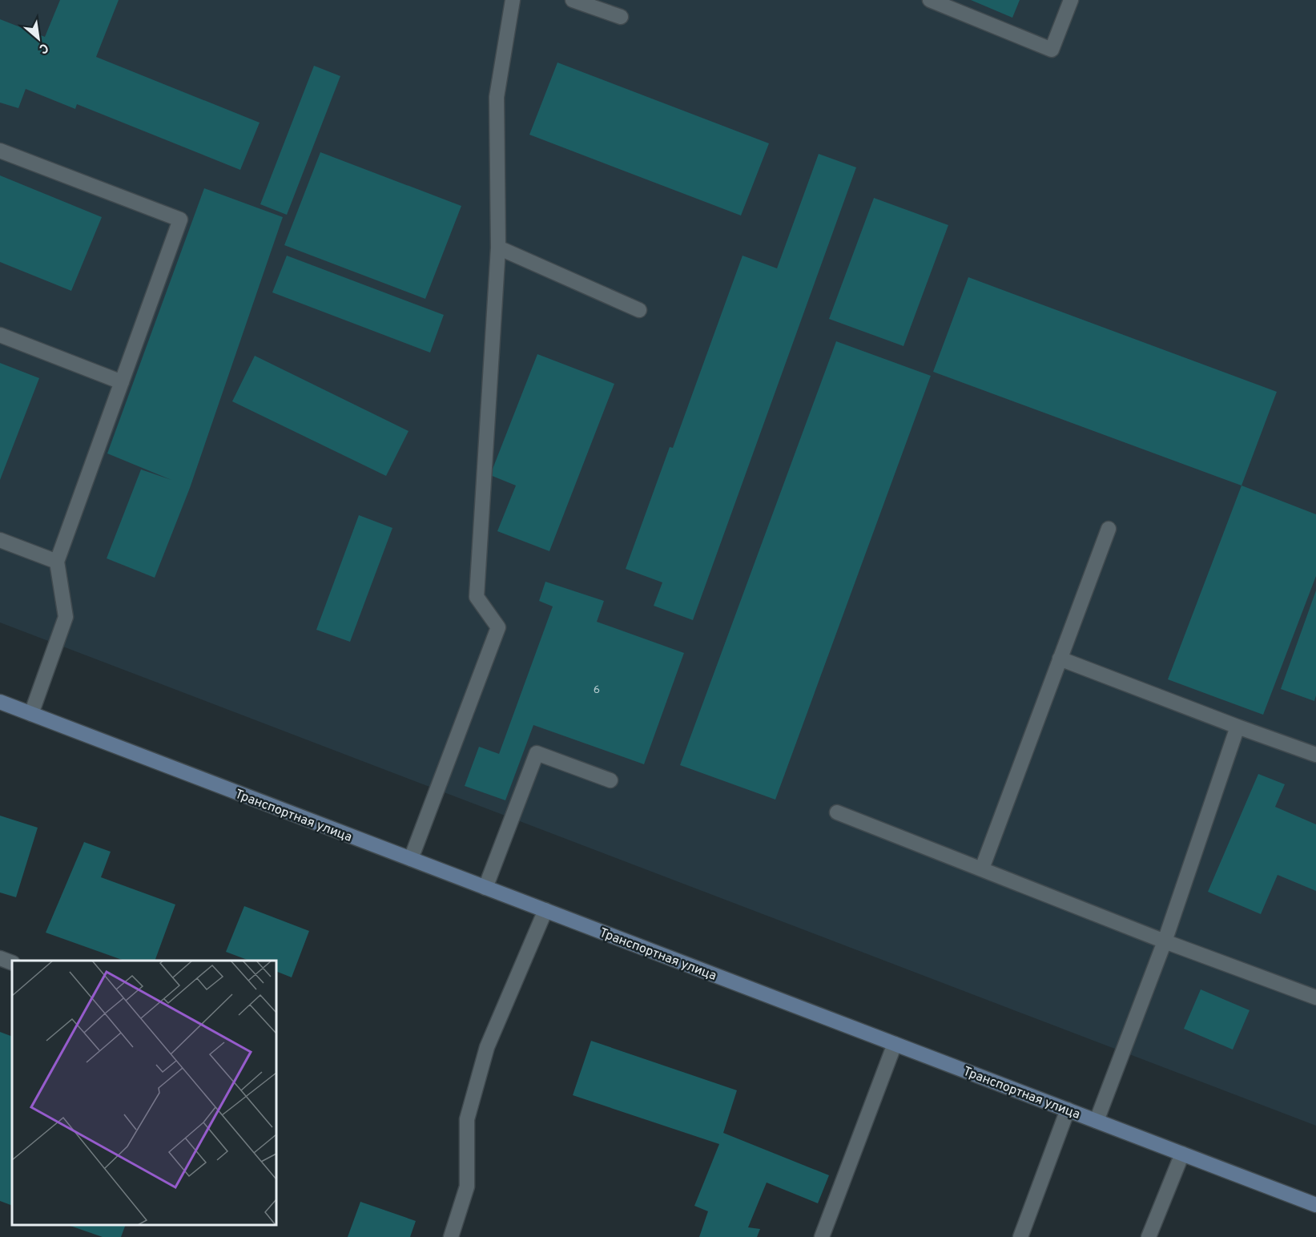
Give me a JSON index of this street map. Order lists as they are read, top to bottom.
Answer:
{
  "streets": {
    "main road": ["Транспортная улица"]
  },
  "house_numbers": ["6"],
  "north": "bottom right"
}
